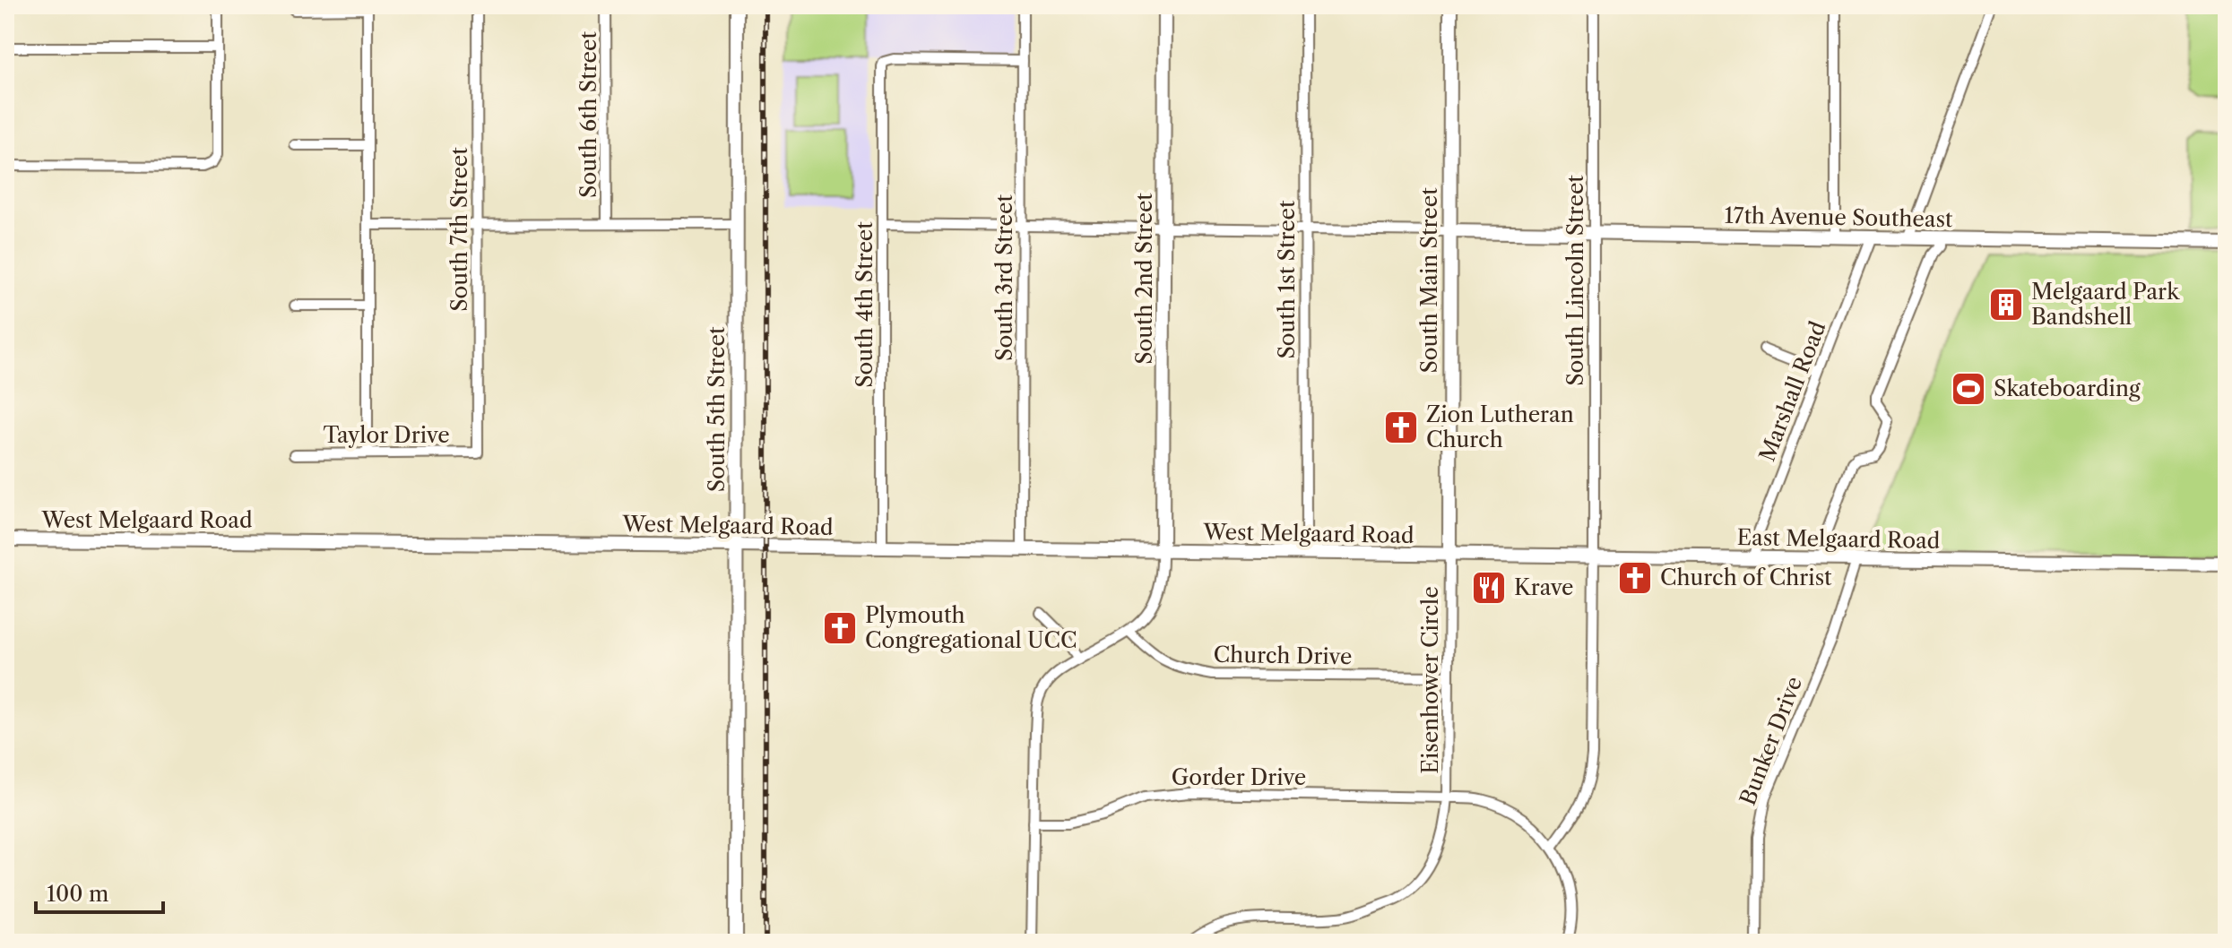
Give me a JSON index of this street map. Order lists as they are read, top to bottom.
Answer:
{
  "streets": {
    "main road": [
      "17th Avenue Southeast",
      "South 2nd Street",
      "South Main Street",
      "South 5th Street",
      "West Melgaard Road",
      "East Melgaard Road"
    ],
    "street": [
      "South 6th Street",
      "South 7th Street",
      "South 3rd Street",
      "South 1st Street",
      "South Lincoln Street",
      "South 4th Street",
      "Marshall Road",
      "Taylor Drive",
      "Church Drive",
      "Eisenhower Circle",
      "Bunker Drive",
      "Gorder Drive"
    ]
  },
  "crossings": [
    ["17th Avenue Southeast", "South Main Street"],
    ["17th Avenue Southeast", "South Lincoln Street"],
    ["17th Avenue Southeast", "Marshall Road"],
    ["South 7th Street", "Taylor Drive"],
    ["South 3rd Street", "South 4th Street"],
    ["South 3rd Street", "West Melgaard Road"],
    ["South 2nd Street", "West Melgaard Road"],
    ["South 1st Street", "West Melgaard Road"],
    ["South Main Street", "West Melgaard Road"],
    ["South Main Street", "East Melgaard Road"],
    ["South Main Street", "Eisenhower Circle"],
    ["South Lincoln Street", "East Melgaard Road"],
    ["South Lincoln Street", "Eisenhower Circle"],
    ["South 4th Street", "West Melgaard Road"],
    ["Marshall Road", "East Melgaard Road"],
    ["South 5th Street", "West Melgaard Road"],
    ["West Melgaard Road", "East Melgaard Road"],
    ["West Melgaard Road", "Eisenhower Circle"],
    ["East Melgaard Road", "Eisenhower Circle"],
    ["East Melgaard Road", "Bunker Drive"],
    ["Church Drive", "Eisenhower Circle"],
    ["Eisenhower Circle", "Gorder Drive"]
  ],
  "places": {
    "building": ["Melgaard Park Bandshell"],
    "sports": ["Skateboarding"],
    "church": ["Zion Lutheran Church", "Church of Christ", "Plymouth Congregational UCC"],
    "restaurant": ["Krave"]
  },
  "scale_bar": "100 m"
}
